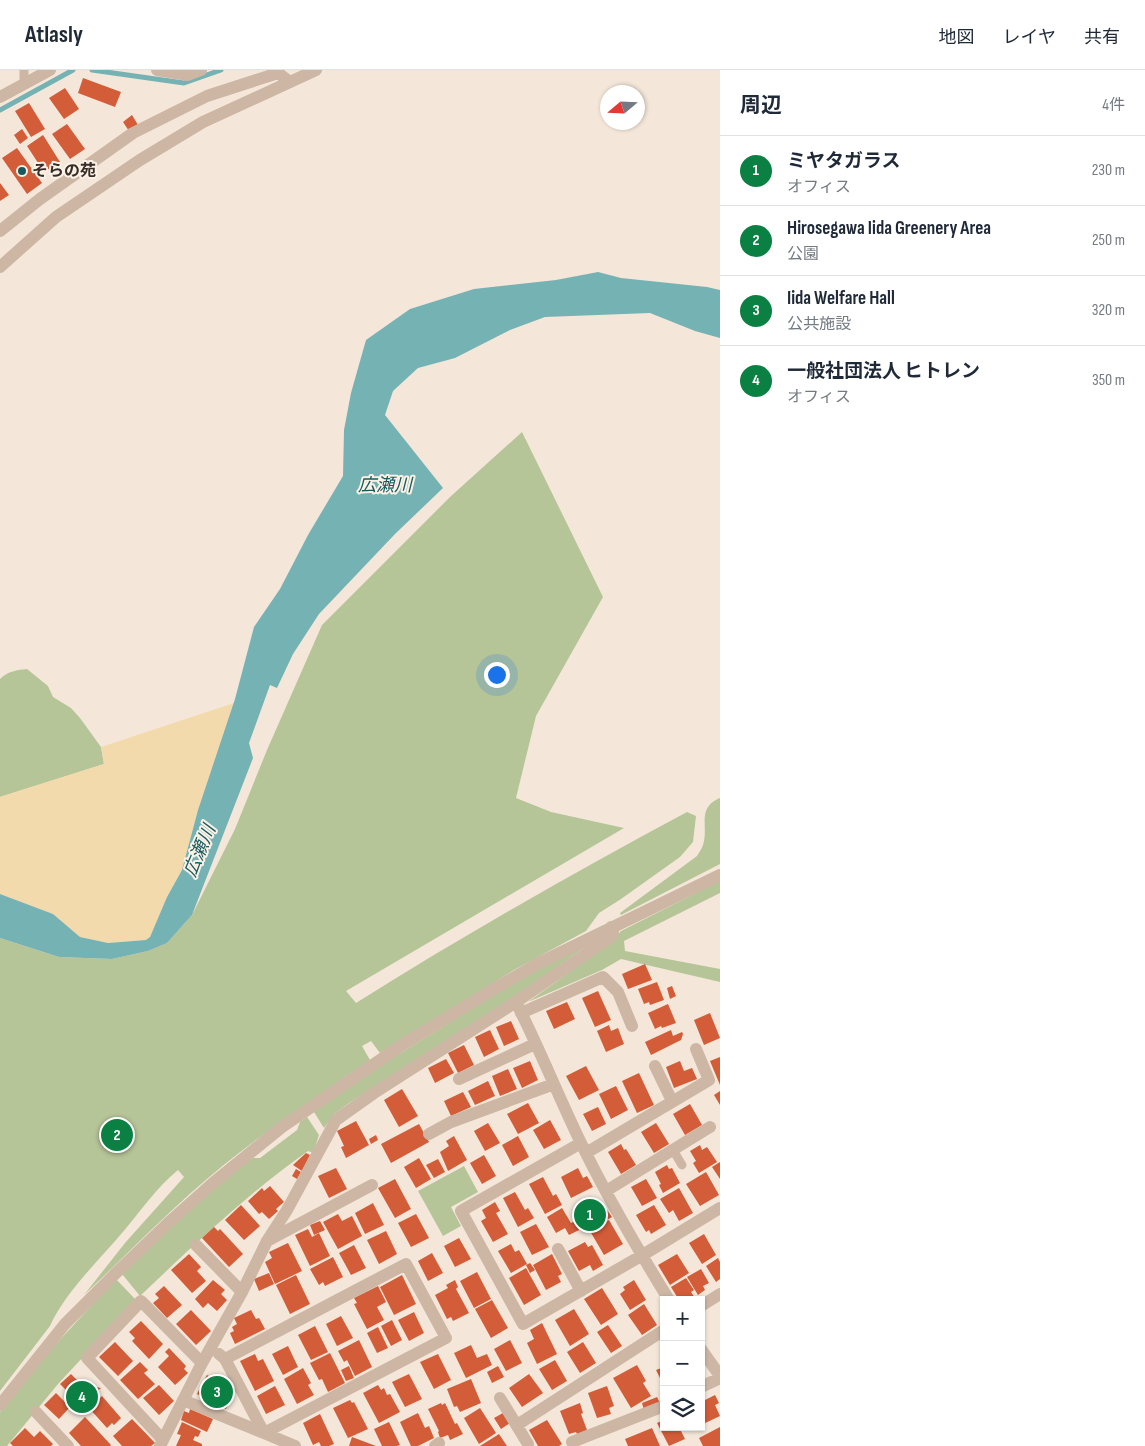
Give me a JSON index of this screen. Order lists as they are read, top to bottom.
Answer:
{
  "water": ["広瀬川"],
  "places": ["そらの苑"],
  "north": "left",
  "page": {
    "header": "Atlasly",
    "nav": ["地図", "レイヤ", "共有"],
    "heading": ["周辺", "4件"],
    "list": [
      {
        "mark": "1",
        "name": "ミヤタガラス",
        "note": "オフィス",
        "value": "230 m"
      },
      {
        "mark": "2",
        "name": "Hirosegawa Iida Greenery Area",
        "note": "公園",
        "value": "250 m"
      },
      {
        "mark": "3",
        "name": "Iida Welfare Hall",
        "note": "公共施設",
        "value": "320 m"
      },
      {
        "mark": "4",
        "name": "一般社団法人 ヒトレン",
        "note": "オフィス",
        "value": "350 m"
      }
    ],
    "pins": [
      "2",
      "1",
      "3",
      "4"
    ],
    "map_buttons": ["+", "−"]
  }
}
